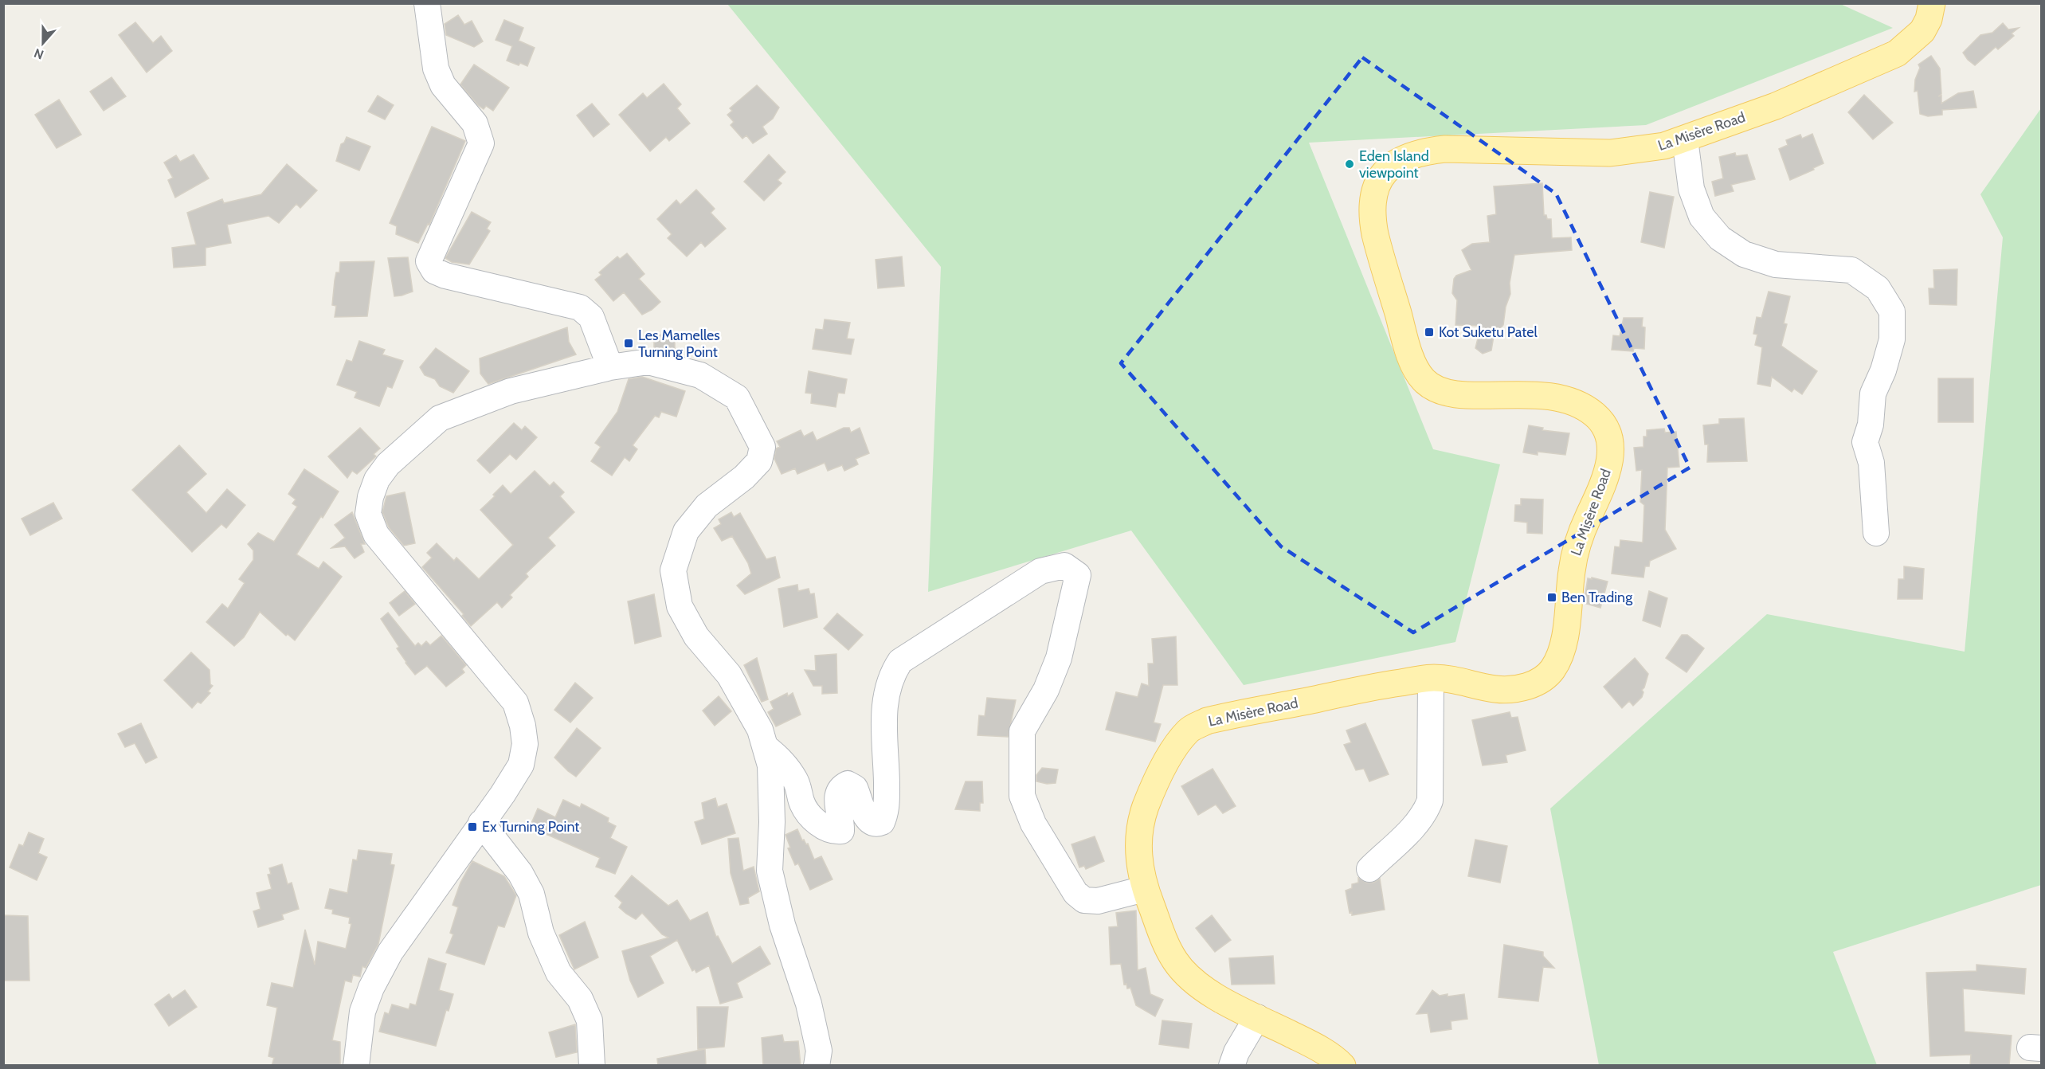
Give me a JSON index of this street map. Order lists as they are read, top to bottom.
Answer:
{
  "streets": {
    "main road": ["La Misère Road"]
  },
  "places": {
    "other": ["Eden Island viewpoint"],
    "transit": [
      "Kot Suketu Patel",
      "Les Mamelles Turning Point",
      "Ben Trading",
      "Ex Turning Point"
    ]
  },
  "north": "bottom"
}
